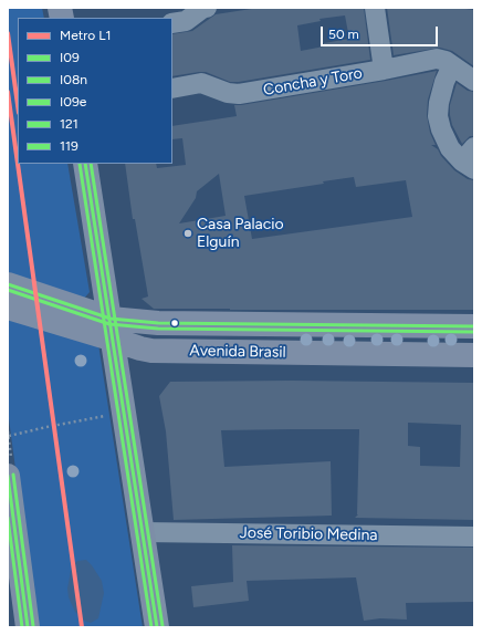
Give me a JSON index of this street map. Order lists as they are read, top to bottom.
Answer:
{
  "streets": {
    "main road": ["Avenida Brasil"],
    "street": ["Concha y Toro", "José Toribio Medina"]
  },
  "places": ["Casa Palacio Elguín"],
  "lines": [
    "metro line L1",
    "transit line I09",
    "transit line I08n",
    "transit line I09e",
    "transit line 121",
    "transit line 119"
  ],
  "legend": [
    "Metro L1",
    "I09",
    "I08n",
    "I09e",
    "121",
    "119"
  ],
  "scale_bar": "50 m"
}
